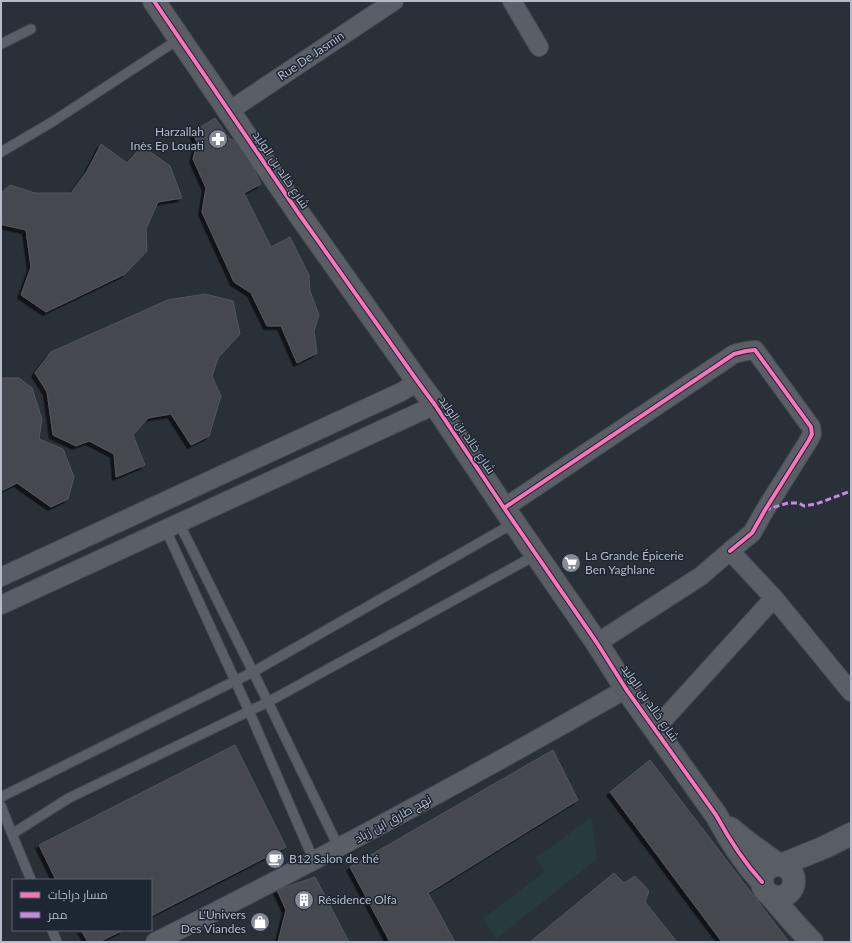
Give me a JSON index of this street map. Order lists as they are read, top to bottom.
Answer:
{
  "streets": {
    "street": ["Rue De Jasmin", "شارع خالد بن الوليد", "نهج طارق ابن زياد"]
  },
  "crossings": [
    ["Rue De Jasmin", "شارع خالد بن الوليد"],
    ["شارع خالد بن الوليد", "نهج طارق ابن زياد"]
  ],
  "places": {
    "pharmacy": ["Harzallah Inès Ep Louati"],
    "supermarket": ["La Grande Épicerie Ben Yaghlane"],
    "cafe": ["B12 Salon de thé"],
    "building": ["Résidence Olfa"],
    "shop": ["L'Univers Des Viandes"]
  },
  "legend": ["مسار دراجات", "ممر"]
}
